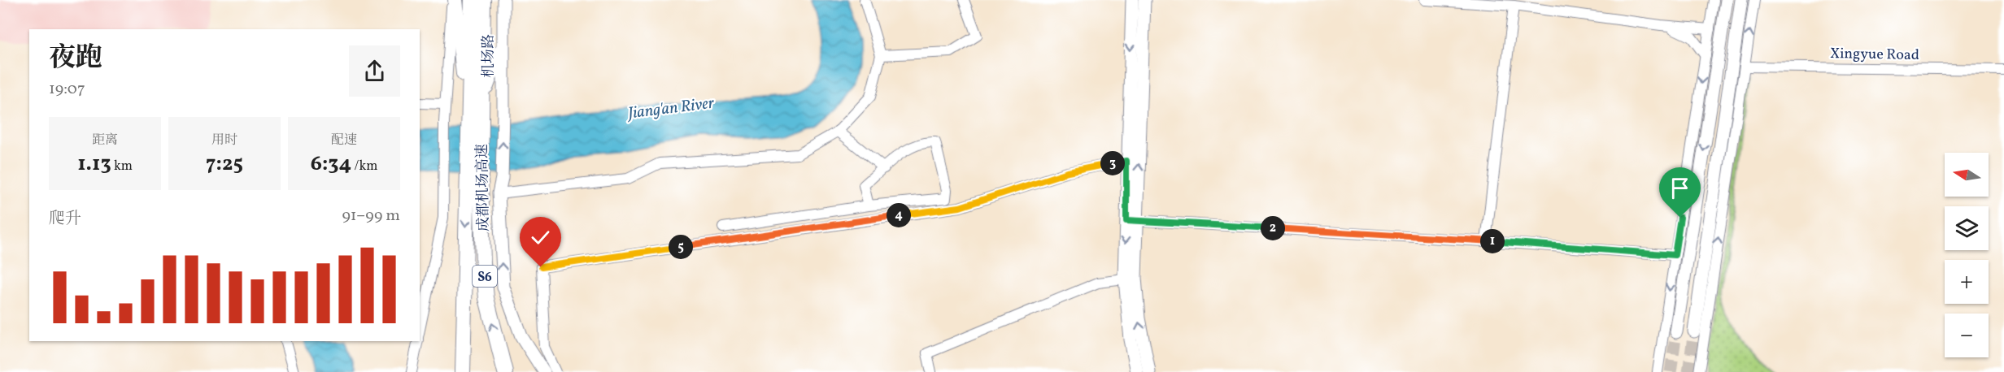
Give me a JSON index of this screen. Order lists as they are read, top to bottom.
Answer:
{
  "streets": {
    "highway": ["成都机场高速", "S6"],
    "main road": ["机场路"],
    "street": ["Xingyue Road"]
  },
  "one_way": ["机场路"],
  "water": ["Jiang'an River"],
  "north": "left",
  "page": {
    "heading": ["夜跑", "19:07"],
    "stats": [
      ["距离", "1.13 km"],
      ["用时", "7:25"],
      ["配速", "6:34 /km"]
    ],
    "pins": [
      "3",
      "4",
      "2",
      "1",
      "5"
    ],
    "map_buttons": ["+", "−"],
    "chart": ["爬升", "91–99 m"]
  }
}
